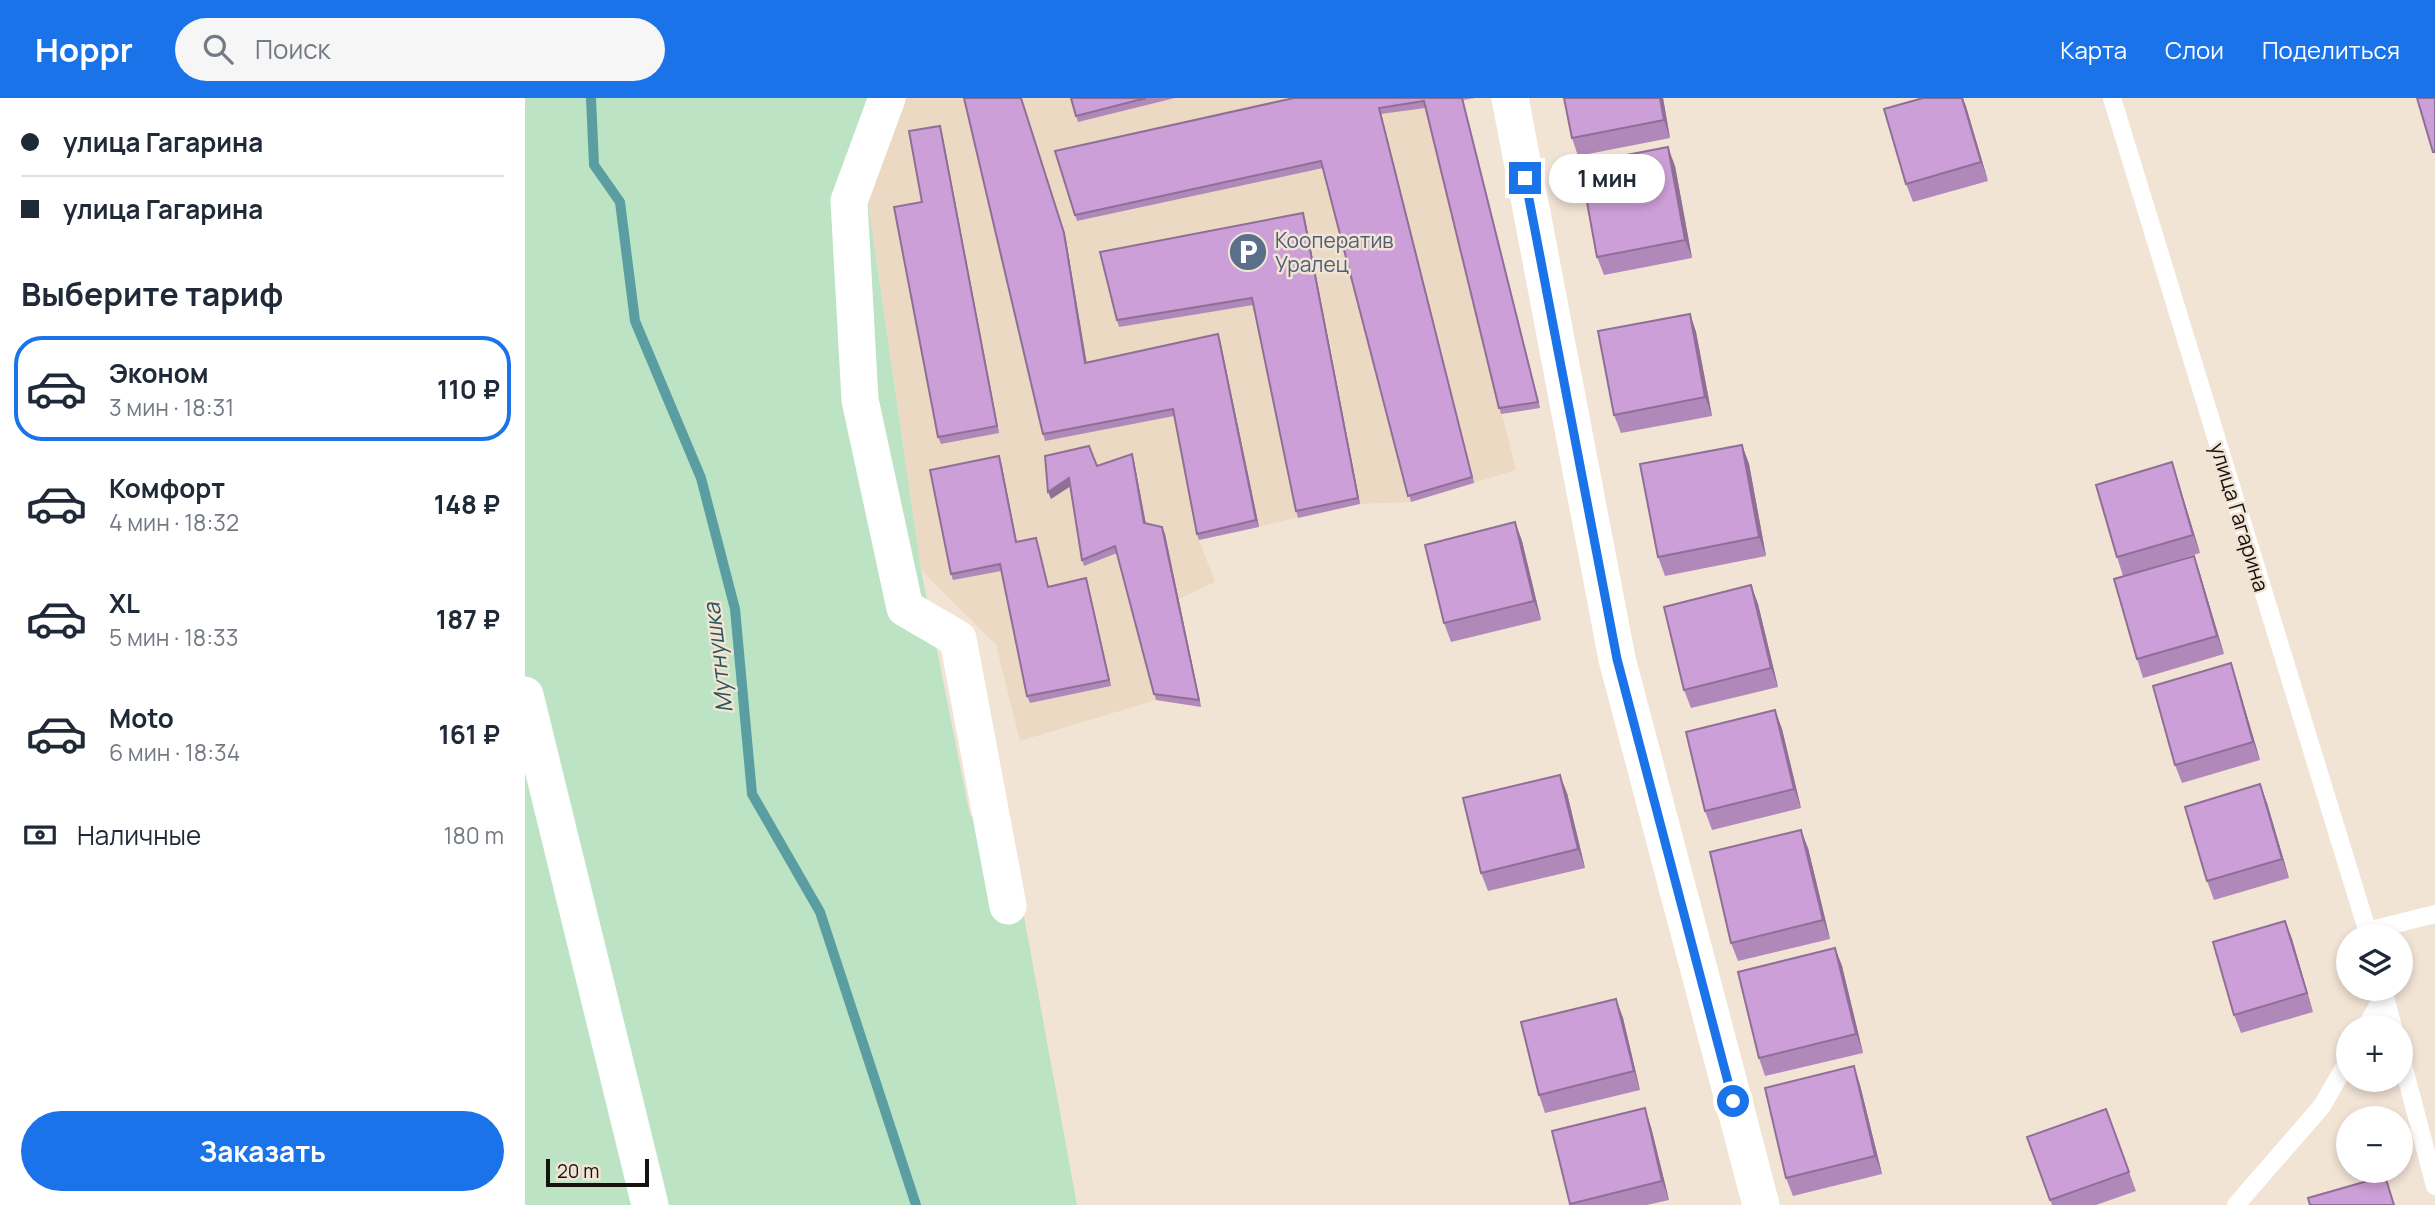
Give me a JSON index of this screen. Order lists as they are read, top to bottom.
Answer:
{
  "streets": {
    "lane": ["улица Гагарина"]
  },
  "water": ["Мутнушка"],
  "places": {
    "parking": ["Кооператив Уралец"]
  },
  "scale_bar": "20 m",
  "page": {
    "header": "Hoppr",
    "search": "Поиск",
    "nav": ["Карта", "Слои", "Поделиться"],
    "banner": ["улица Гагарина", "улица Гагарина"],
    "bubble": "1 мин",
    "heading": "Выберите тариф",
    "list": [
      {
        "name": "Эконом",
        "note": "3 мин · 18:31",
        "value": "110 ₽"
      },
      {
        "name": "Комфорт",
        "note": "4 мин · 18:32",
        "value": "148 ₽"
      },
      {
        "name": "XL",
        "note": "5 мин · 18:33",
        "value": "187 ₽"
      },
      {
        "name": "Moto",
        "note": "6 мин · 18:34",
        "value": "161 ₽"
      }
    ],
    "pay": ["Наличные", "180 m"],
    "map_buttons": ["+", "−"],
    "buttons": "Заказать",
    "scale": "20 m"
  }
}
